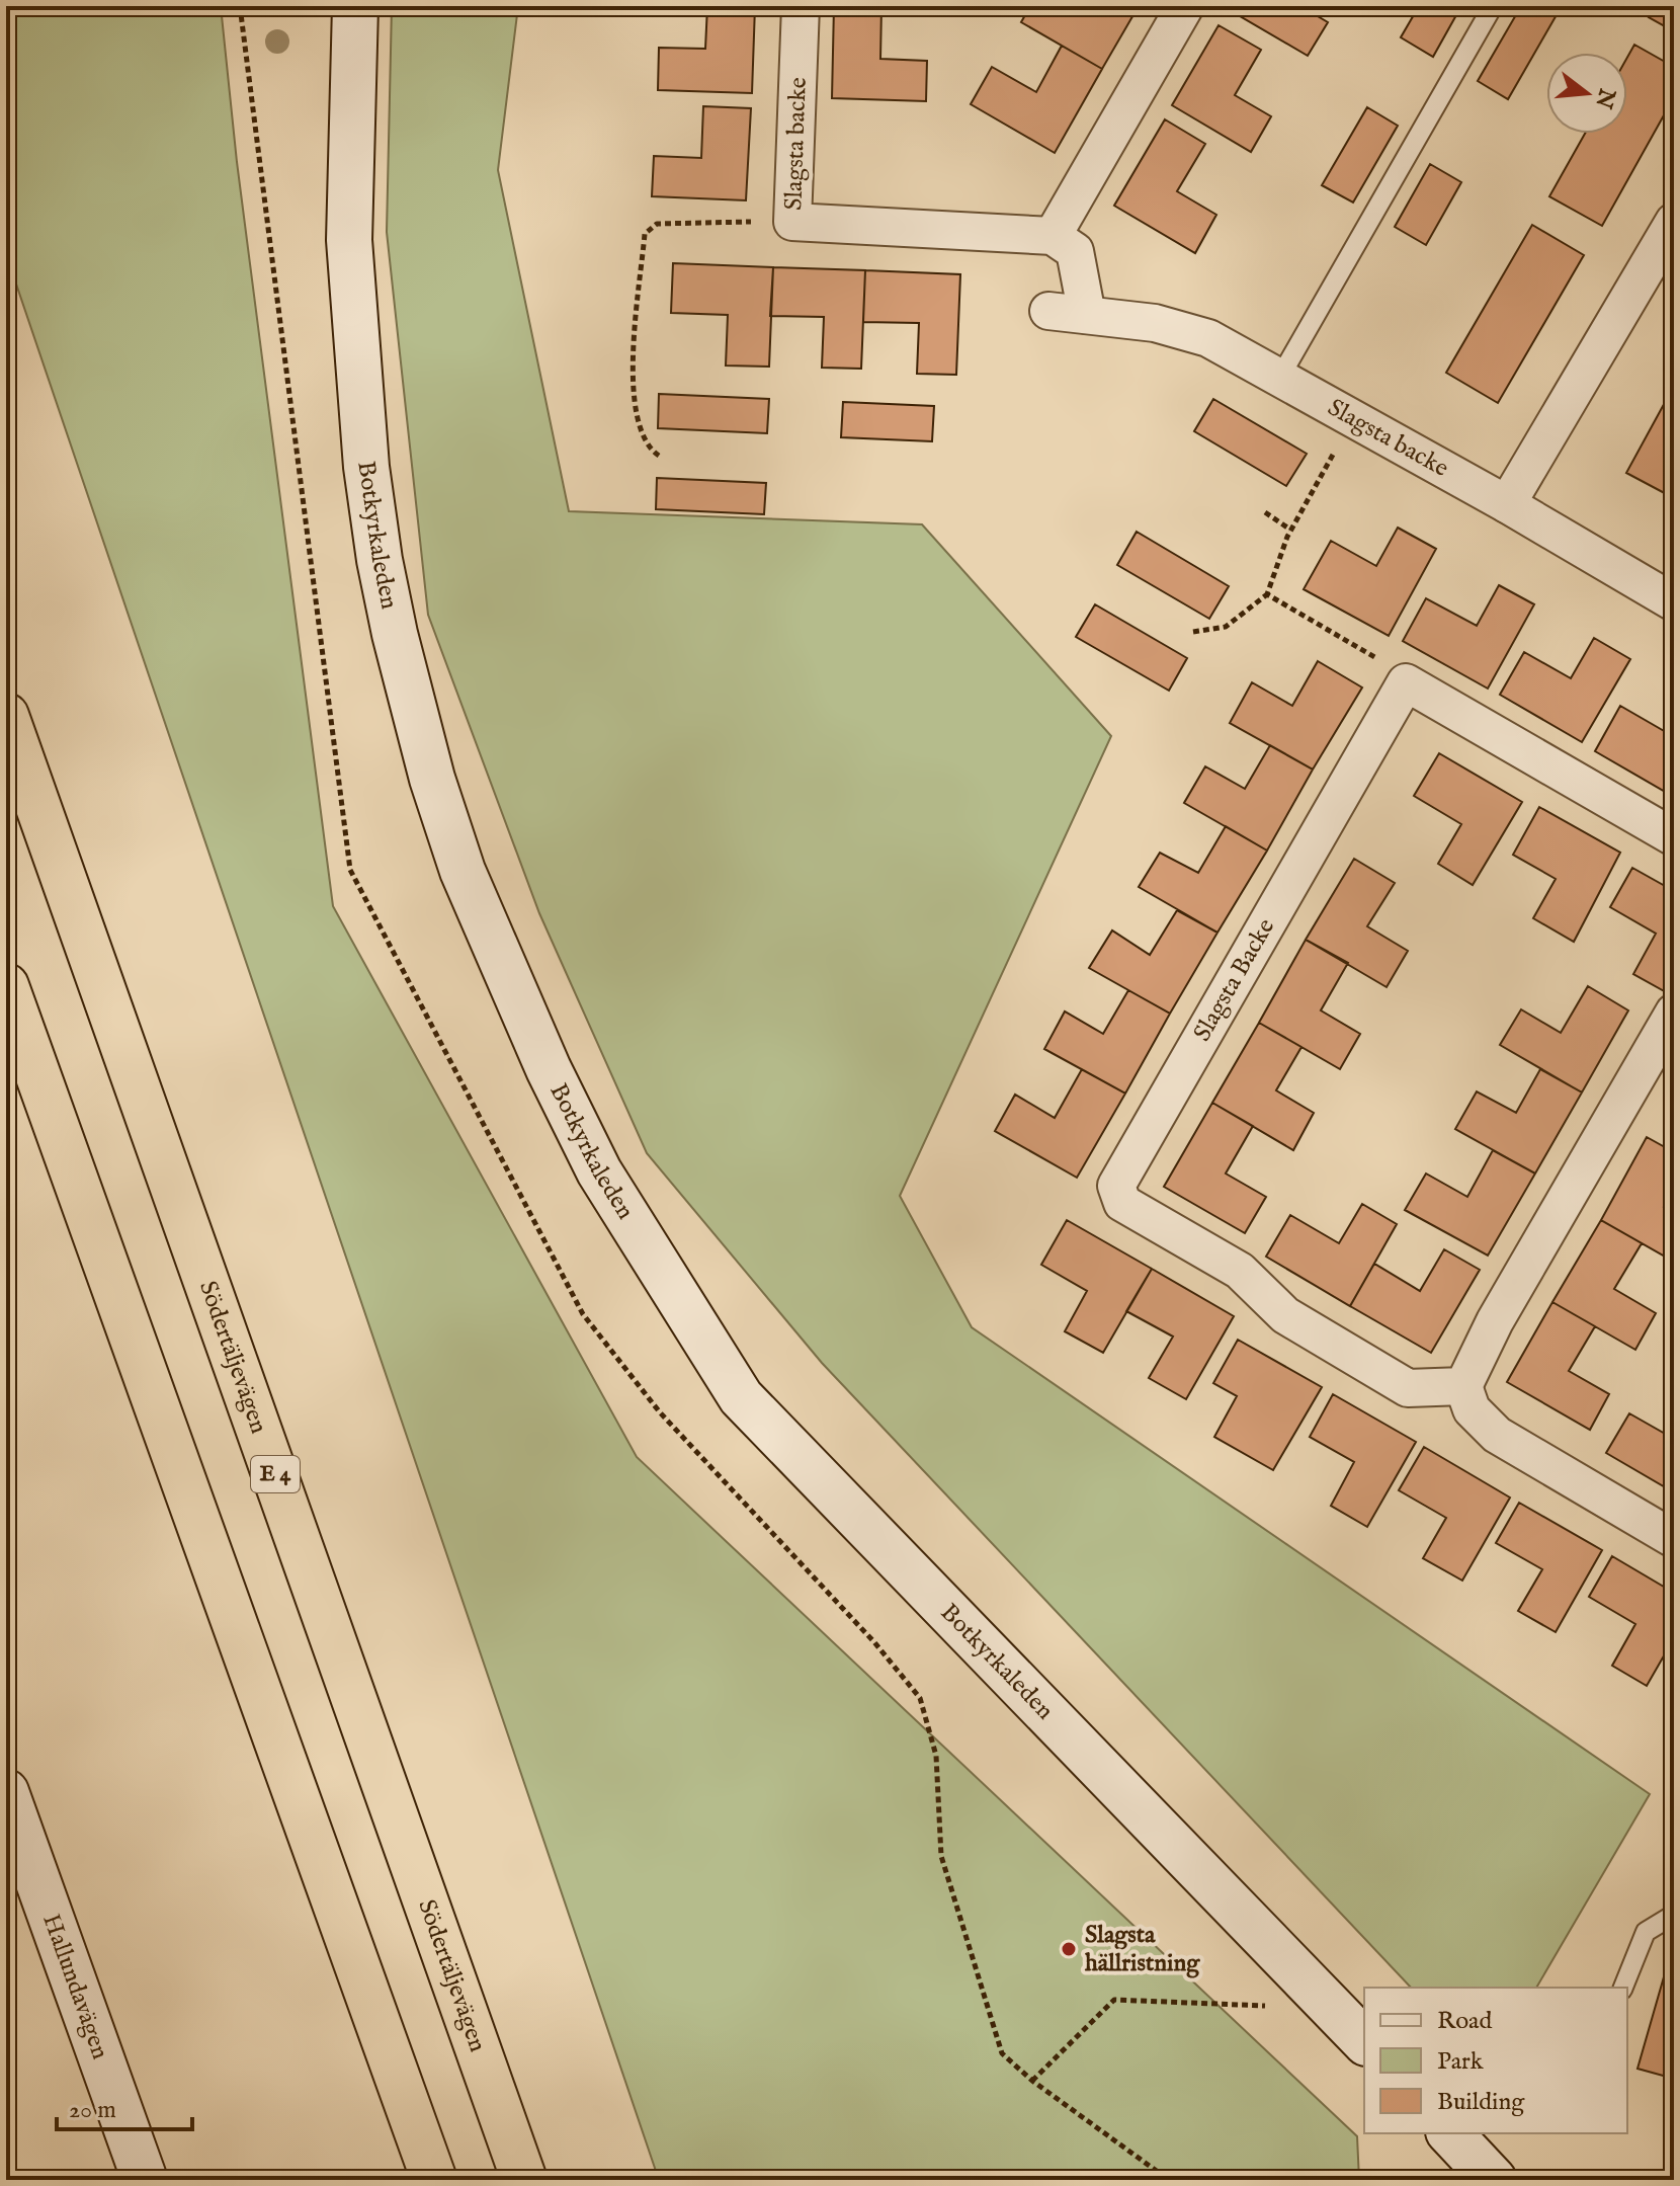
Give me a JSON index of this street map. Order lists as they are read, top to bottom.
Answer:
{
  "streets": {
    "highway": ["Södertäljevägen", "E 4"],
    "main road": ["Botkyrkaleden", "Hallundavägen"],
    "street": ["Slagsta backe", "Slagsta Backe"]
  },
  "places": ["Slagsta hällristning"],
  "legend": ["Road", "Park", "Building"],
  "scale_bar": "20 m",
  "north": "right"
}
